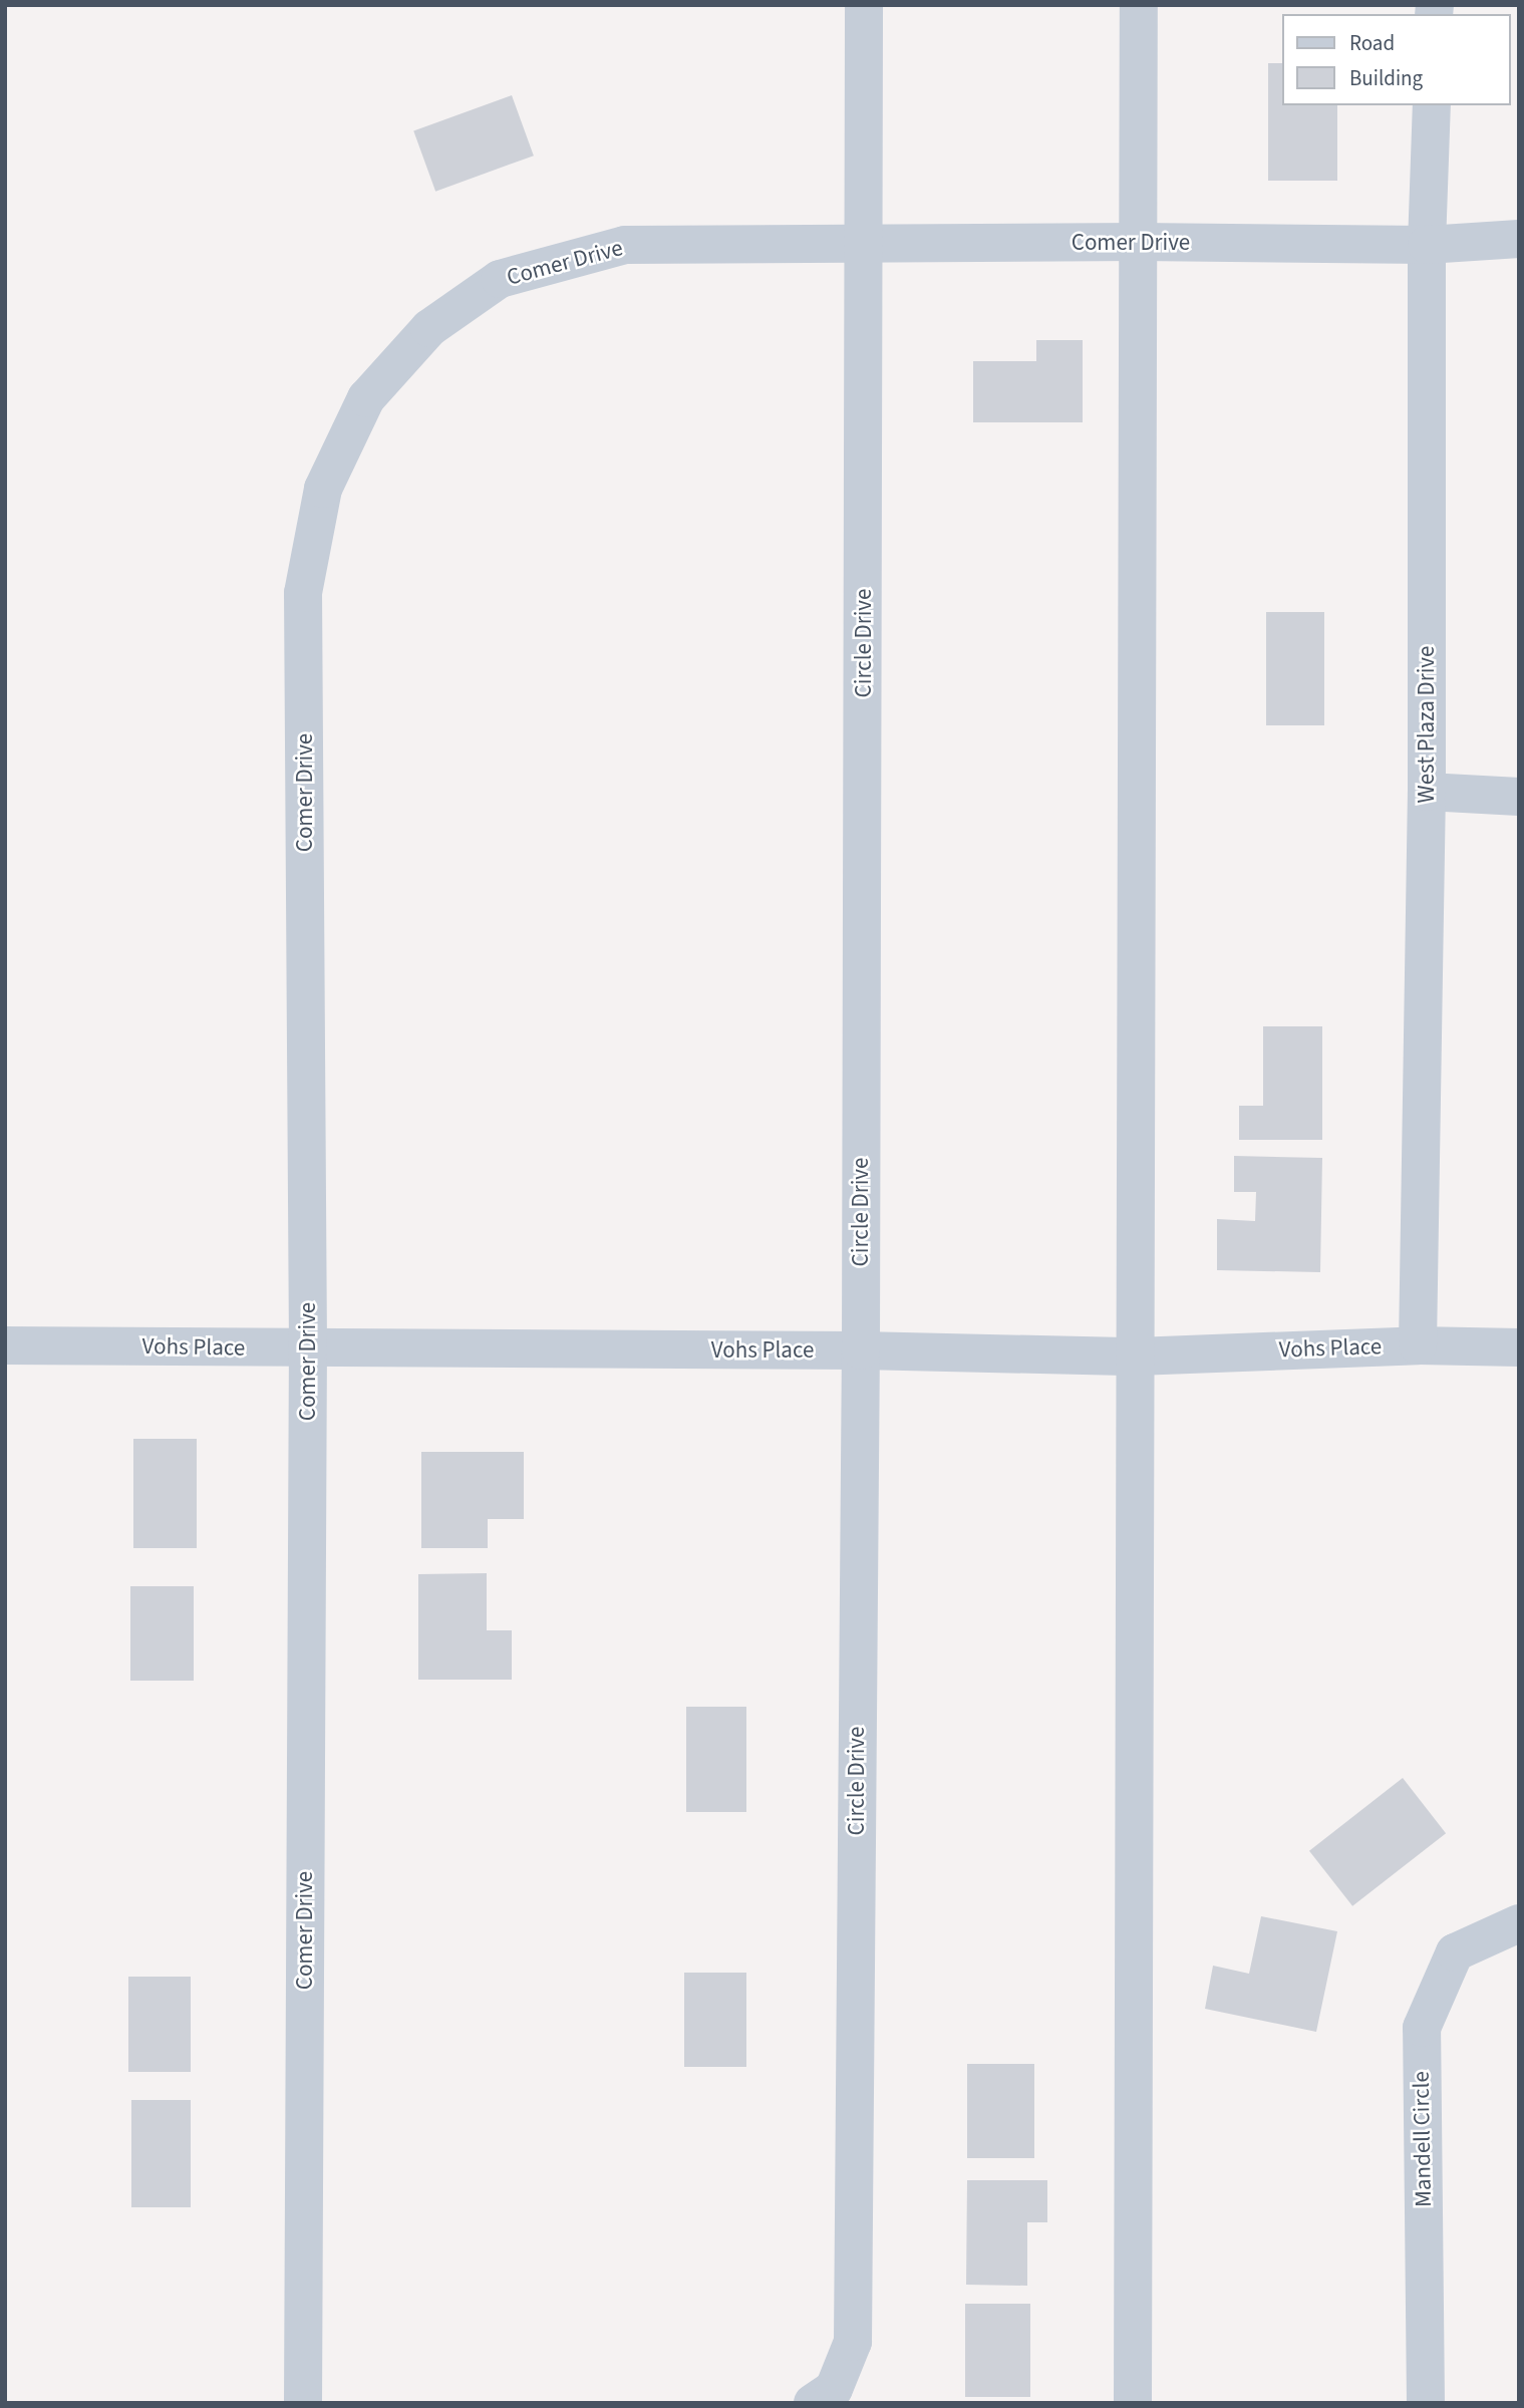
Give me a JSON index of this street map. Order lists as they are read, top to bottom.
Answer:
{
  "streets": {
    "street": [
      "Comer Drive",
      "Circle Drive",
      "West Plaza Drive",
      "Vohs Place",
      "Mandell Circle"
    ]
  },
  "crossings": [
    ["Comer Drive", "Circle Drive"],
    ["Comer Drive", "West Plaza Drive"],
    ["Comer Drive", "Vohs Place"],
    ["Circle Drive", "Vohs Place"],
    ["West Plaza Drive", "Vohs Place"]
  ],
  "legend": ["Road", "Building"]
}
